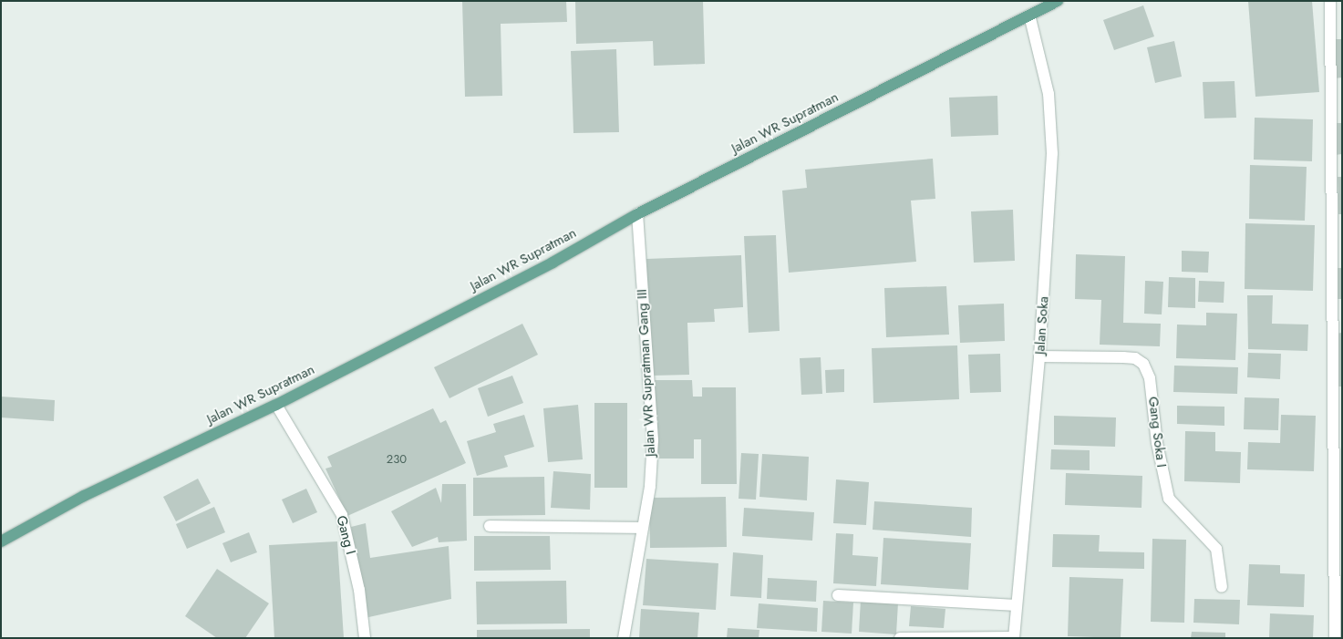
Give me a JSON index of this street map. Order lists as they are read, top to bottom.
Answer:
{
  "streets": {
    "main road": ["Jalan WR Supratman"],
    "street": [
      "Jalan Soka",
      "Jalan WR Supratman Gang III",
      "Gang Soka I",
      "Gang I"
    ]
  },
  "crossings": [
    ["Jalan WR Supratman", "Jalan Soka"],
    ["Jalan WR Supratman", "Jalan WR Supratman Gang III"],
    ["Jalan WR Supratman", "Gang I"],
    ["Jalan Soka", "Gang Soka I"]
  ],
  "house_numbers": ["230"]
}
